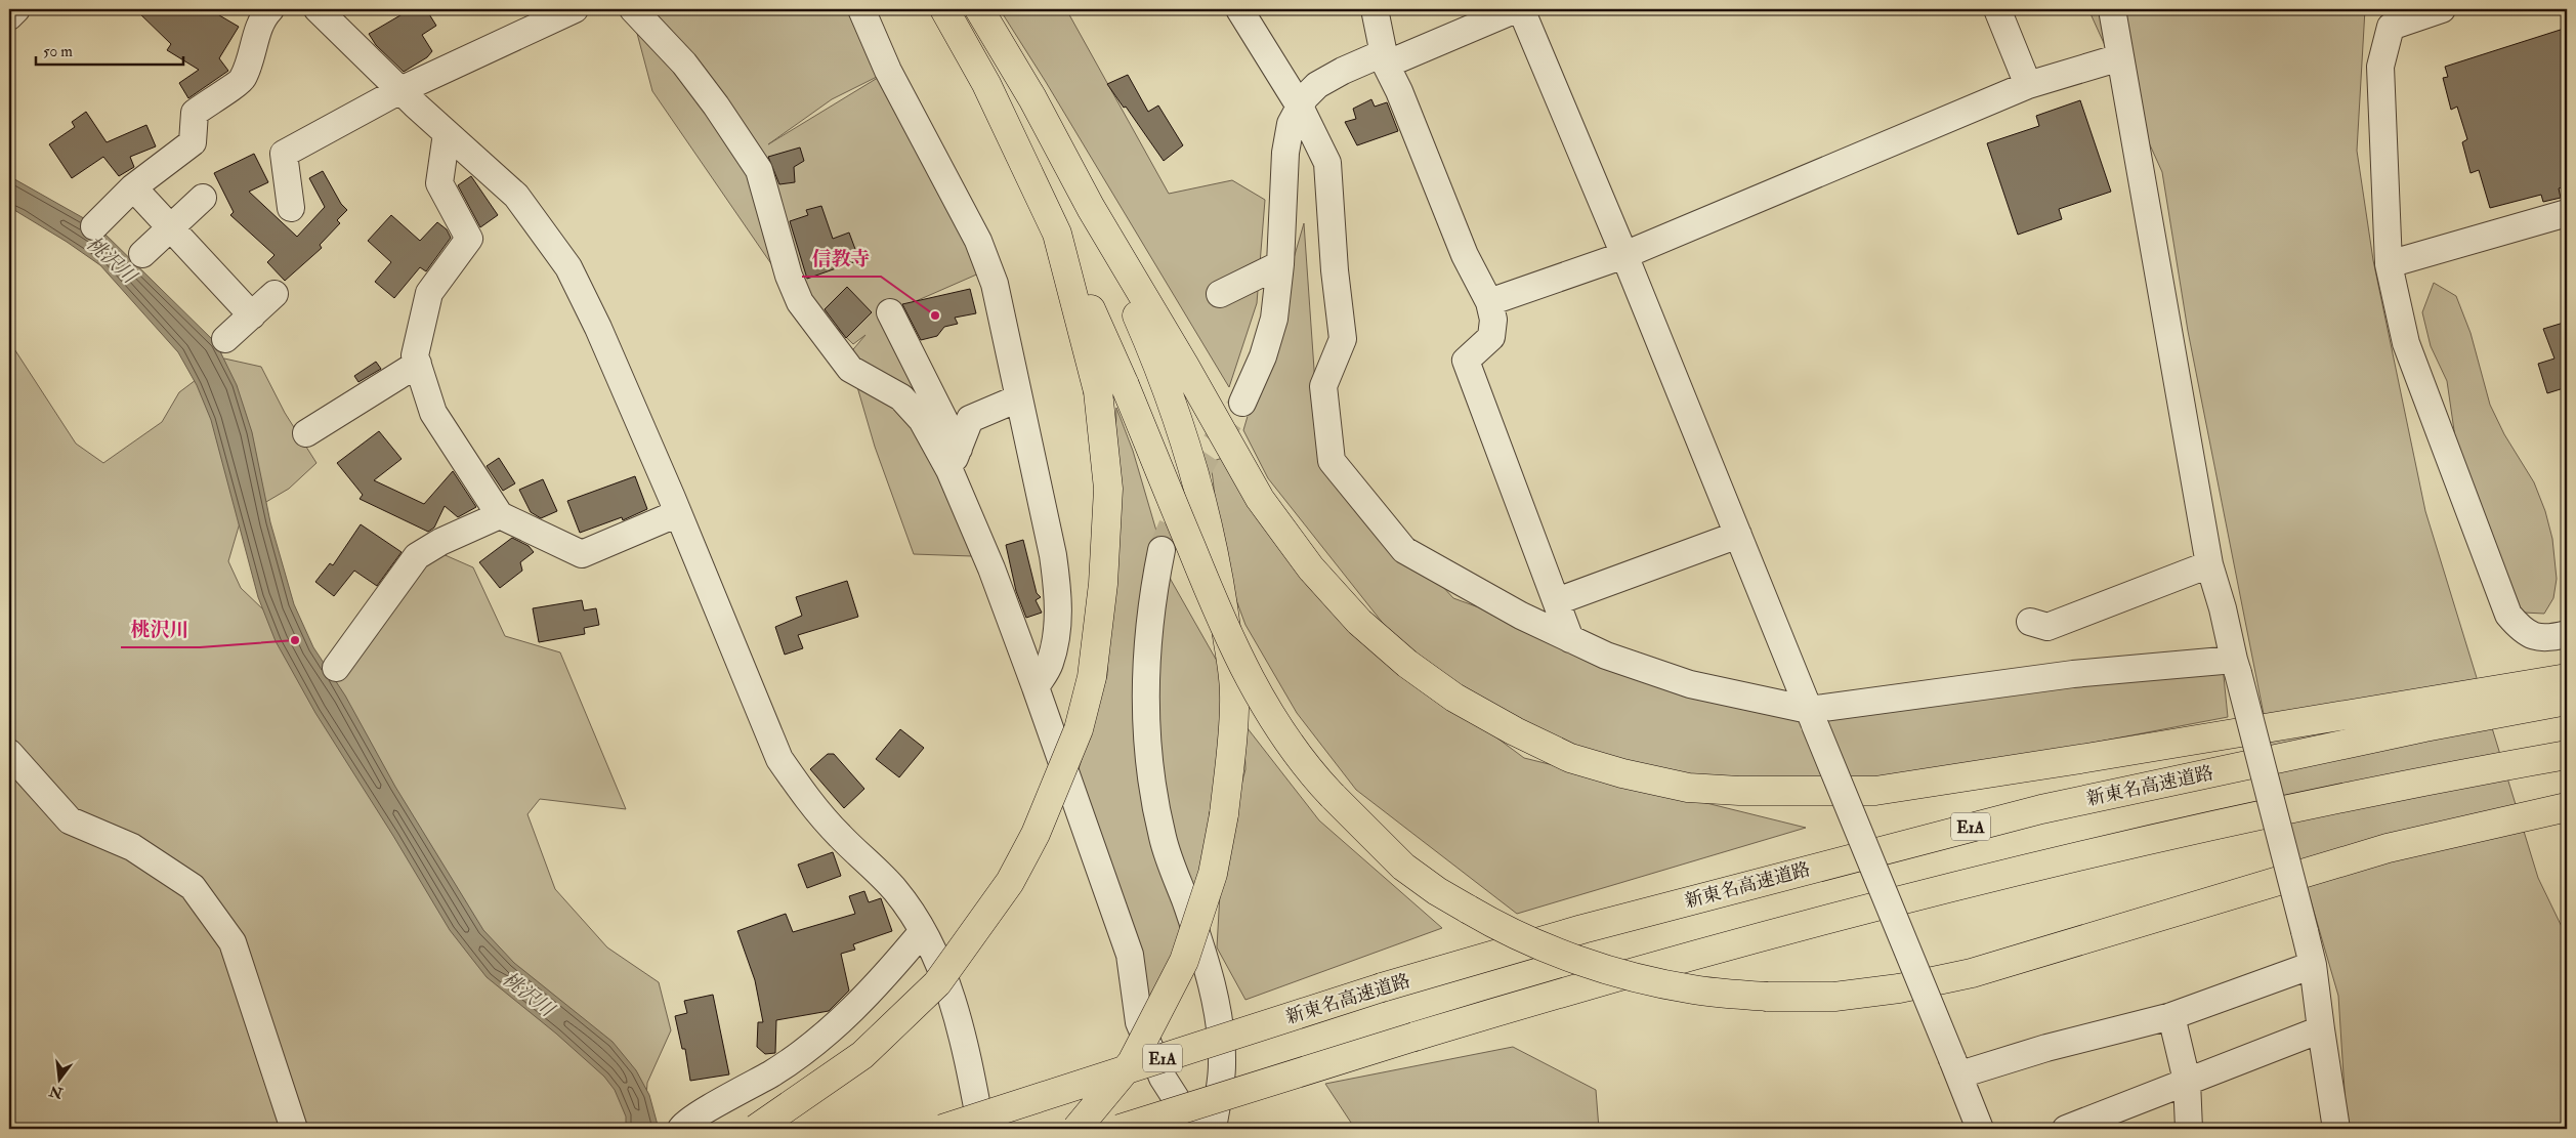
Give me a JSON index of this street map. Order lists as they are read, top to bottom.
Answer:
{
  "streets": {
    "highway": ["新東名高速道路", "E1A"]
  },
  "water": ["桃沢川"],
  "places": ["信教寺", "桃沢川"],
  "scale_bar": "50 m",
  "north": "bottom"
}
